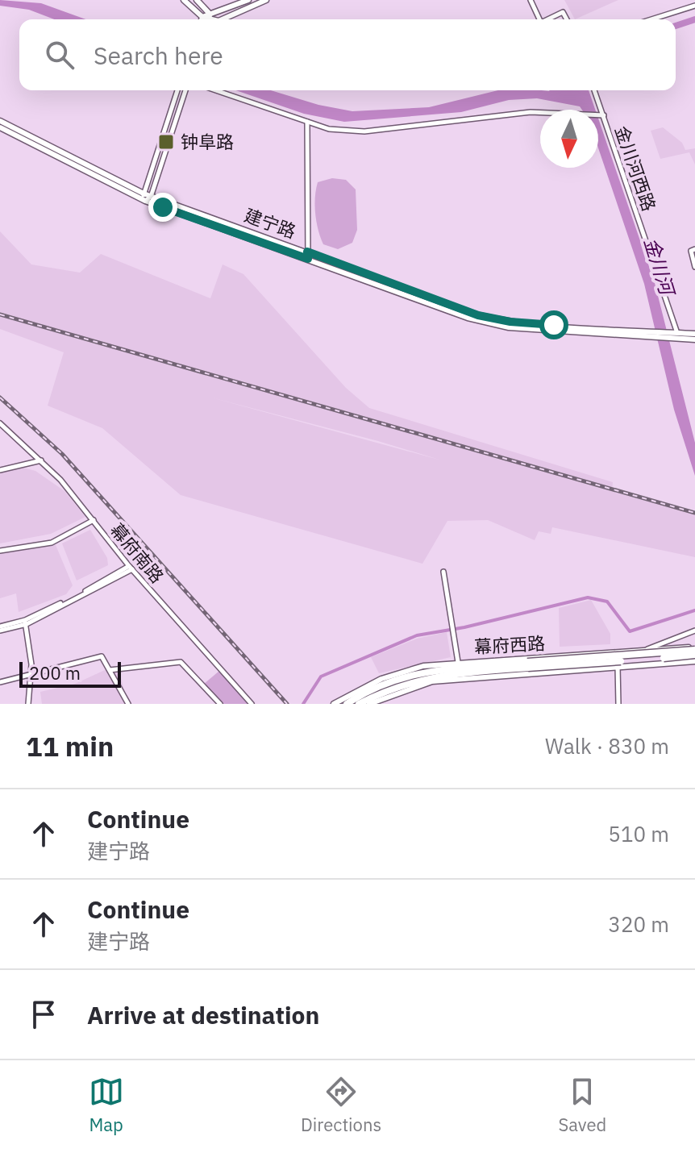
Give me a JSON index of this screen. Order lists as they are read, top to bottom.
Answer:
{
  "streets": {
    "highway": ["幕府西路"],
    "main road": ["建宁路"],
    "street": ["金川河西路", "幕府南路"]
  },
  "crossings": [
    ["金川河西路", "建宁路"]
  ],
  "water": ["金川河"],
  "places": {
    "transit": ["钟阜路"]
  },
  "scale_bar": "200 m",
  "north": "bottom",
  "page": {
    "search": "Search here",
    "scale": "200 m",
    "heading": ["11 min", "Walk · 830 m"],
    "list": [
      ["Continue", "建宁路", "510 m"],
      ["Continue", "建宁路", "320 m"],
      "Arrive at destination"
    ],
    "nav": ["Map", "Directions", "Saved"]
  }
}
